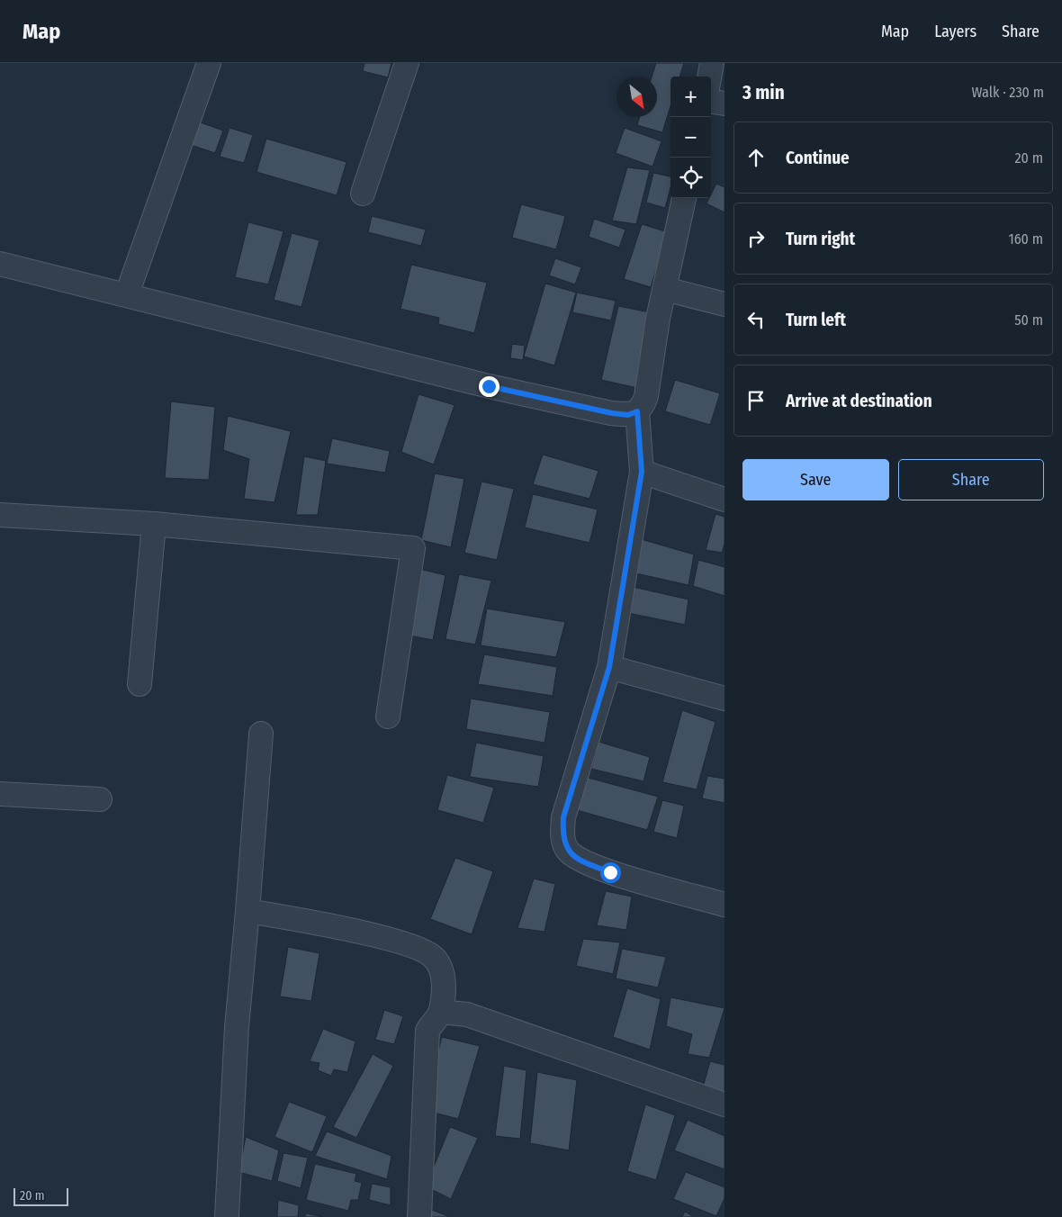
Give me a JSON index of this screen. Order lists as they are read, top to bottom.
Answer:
{
  "scale_bar": "20 m",
  "north": "bottom right",
  "page": {
    "header": "Map",
    "nav": ["Map", "Layers", "Share"],
    "heading": ["3 min", "Walk · 230 m"],
    "map_buttons": ["+", "−"],
    "list": [
      ["Continue", "20 m"],
      ["Turn right", "160 m"],
      ["Turn left", "50 m"],
      "Arrive at destination"
    ],
    "buttons": ["Save", "Share"],
    "scale": "20 m"
  }
}
